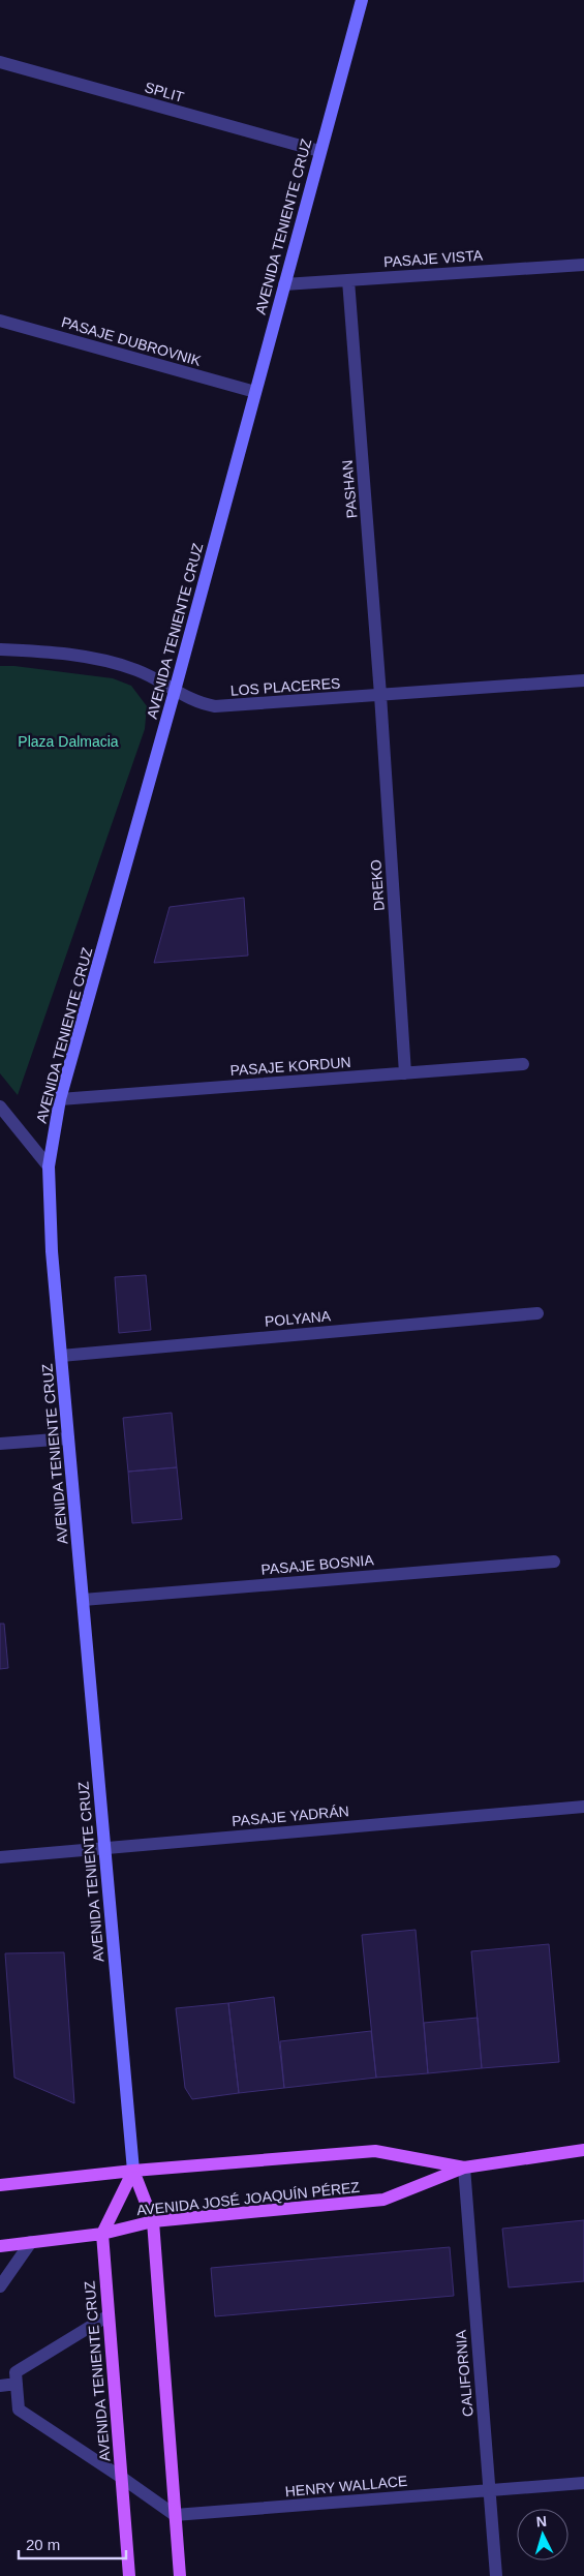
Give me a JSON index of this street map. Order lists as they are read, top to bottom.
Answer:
{
  "streets": {
    "main road": ["AVENIDA TENIENTE CRUZ", "AVENIDA JOSÉ JOAQUÍN PÉREZ"],
    "street": [
      "SPLIT",
      "PASAJE VISTA",
      "PASAJE DUBROVNIK",
      "PASHAN",
      "LOS PLACERES",
      "DREKO",
      "PASAJE KORDUN",
      "POLYANA",
      "PASAJE BOSNIA",
      "PASAJE YADRÁN",
      "CALIFORNIA",
      "HENRY WALLACE"
    ]
  },
  "crossings": [
    ["SPLIT", "AVENIDA TENIENTE CRUZ"],
    ["AVENIDA TENIENTE CRUZ", "PASAJE VISTA"],
    ["AVENIDA TENIENTE CRUZ", "PASAJE DUBROVNIK"],
    ["AVENIDA TENIENTE CRUZ", "LOS PLACERES"],
    ["AVENIDA TENIENTE CRUZ", "PASAJE KORDUN"],
    ["AVENIDA TENIENTE CRUZ", "POLYANA"],
    ["AVENIDA TENIENTE CRUZ", "PASAJE BOSNIA"],
    ["AVENIDA TENIENTE CRUZ", "PASAJE YADRÁN"],
    ["AVENIDA TENIENTE CRUZ", "AVENIDA JOSÉ JOAQUÍN PÉREZ"],
    ["AVENIDA TENIENTE CRUZ", "HENRY WALLACE"],
    ["PASAJE VISTA", "PASHAN"],
    ["PASHAN", "LOS PLACERES"],
    ["PASHAN", "DREKO"],
    ["LOS PLACERES", "DREKO"],
    ["DREKO", "PASAJE KORDUN"],
    ["AVENIDA JOSÉ JOAQUÍN PÉREZ", "CALIFORNIA"],
    ["CALIFORNIA", "HENRY WALLACE"]
  ],
  "parks": ["Plaza Dalmacia"],
  "scale_bar": "20 m",
  "north": "top"
}
